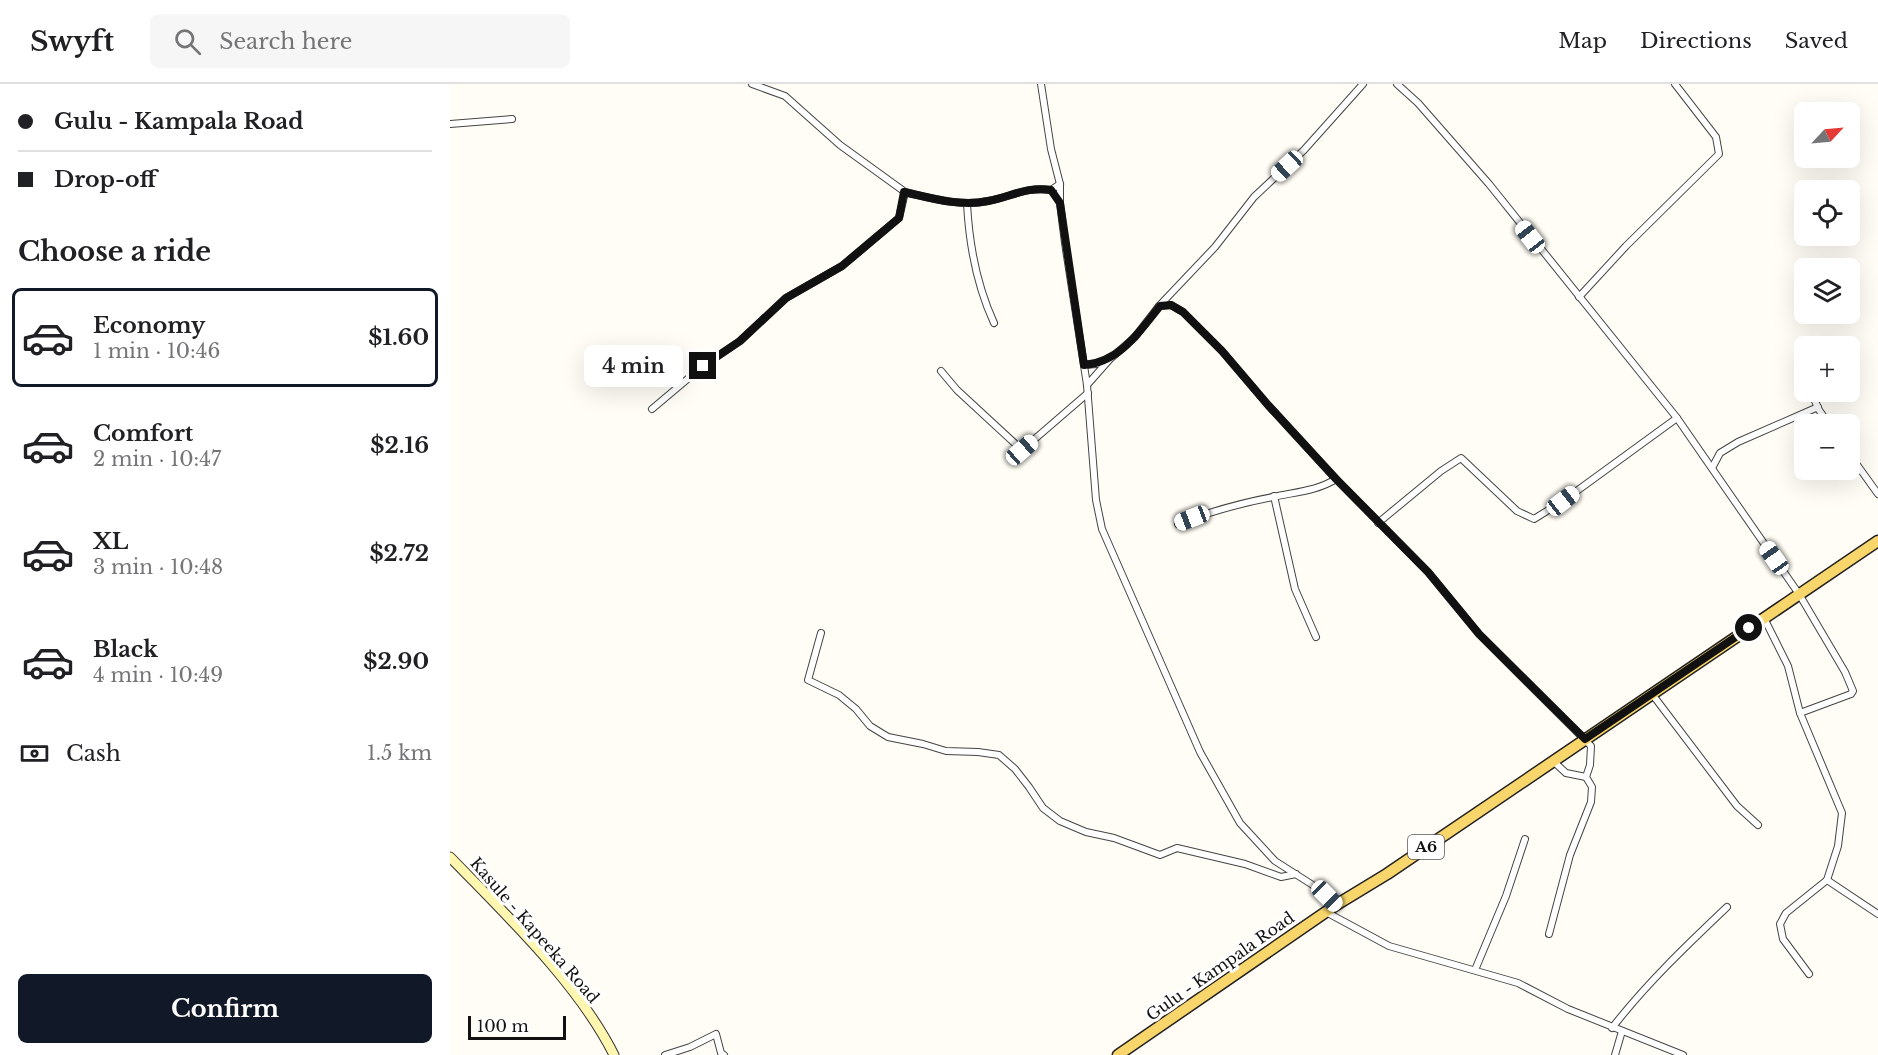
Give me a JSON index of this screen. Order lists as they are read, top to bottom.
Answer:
{
  "streets": {
    "main road": ["A6", "Gulu - Kampala Road"],
    "street": ["Kasule - Kapeeka Road"]
  },
  "scale_bar": "100 m",
  "north": "top right",
  "page": {
    "header": "Swyft",
    "search": "Search here",
    "nav": ["Map", "Directions", "Saved"],
    "banner": ["Gulu - Kampala Road", "Drop-off"],
    "map_buttons": ["+", "−"],
    "heading": "Choose a ride",
    "list": [
      {
        "name": "Economy",
        "note": "1 min · 10:46",
        "value": "$1.60"
      },
      {
        "name": "Comfort",
        "note": "2 min · 10:47",
        "value": "$2.16"
      },
      {
        "name": "XL",
        "note": "3 min · 10:48",
        "value": "$2.72"
      },
      {
        "name": "Black",
        "note": "4 min · 10:49",
        "value": "$2.90"
      }
    ],
    "bubble": "4 min",
    "pay": ["Cash", "1.5 km"],
    "buttons": "Confirm",
    "scale": "100 m"
  }
}
